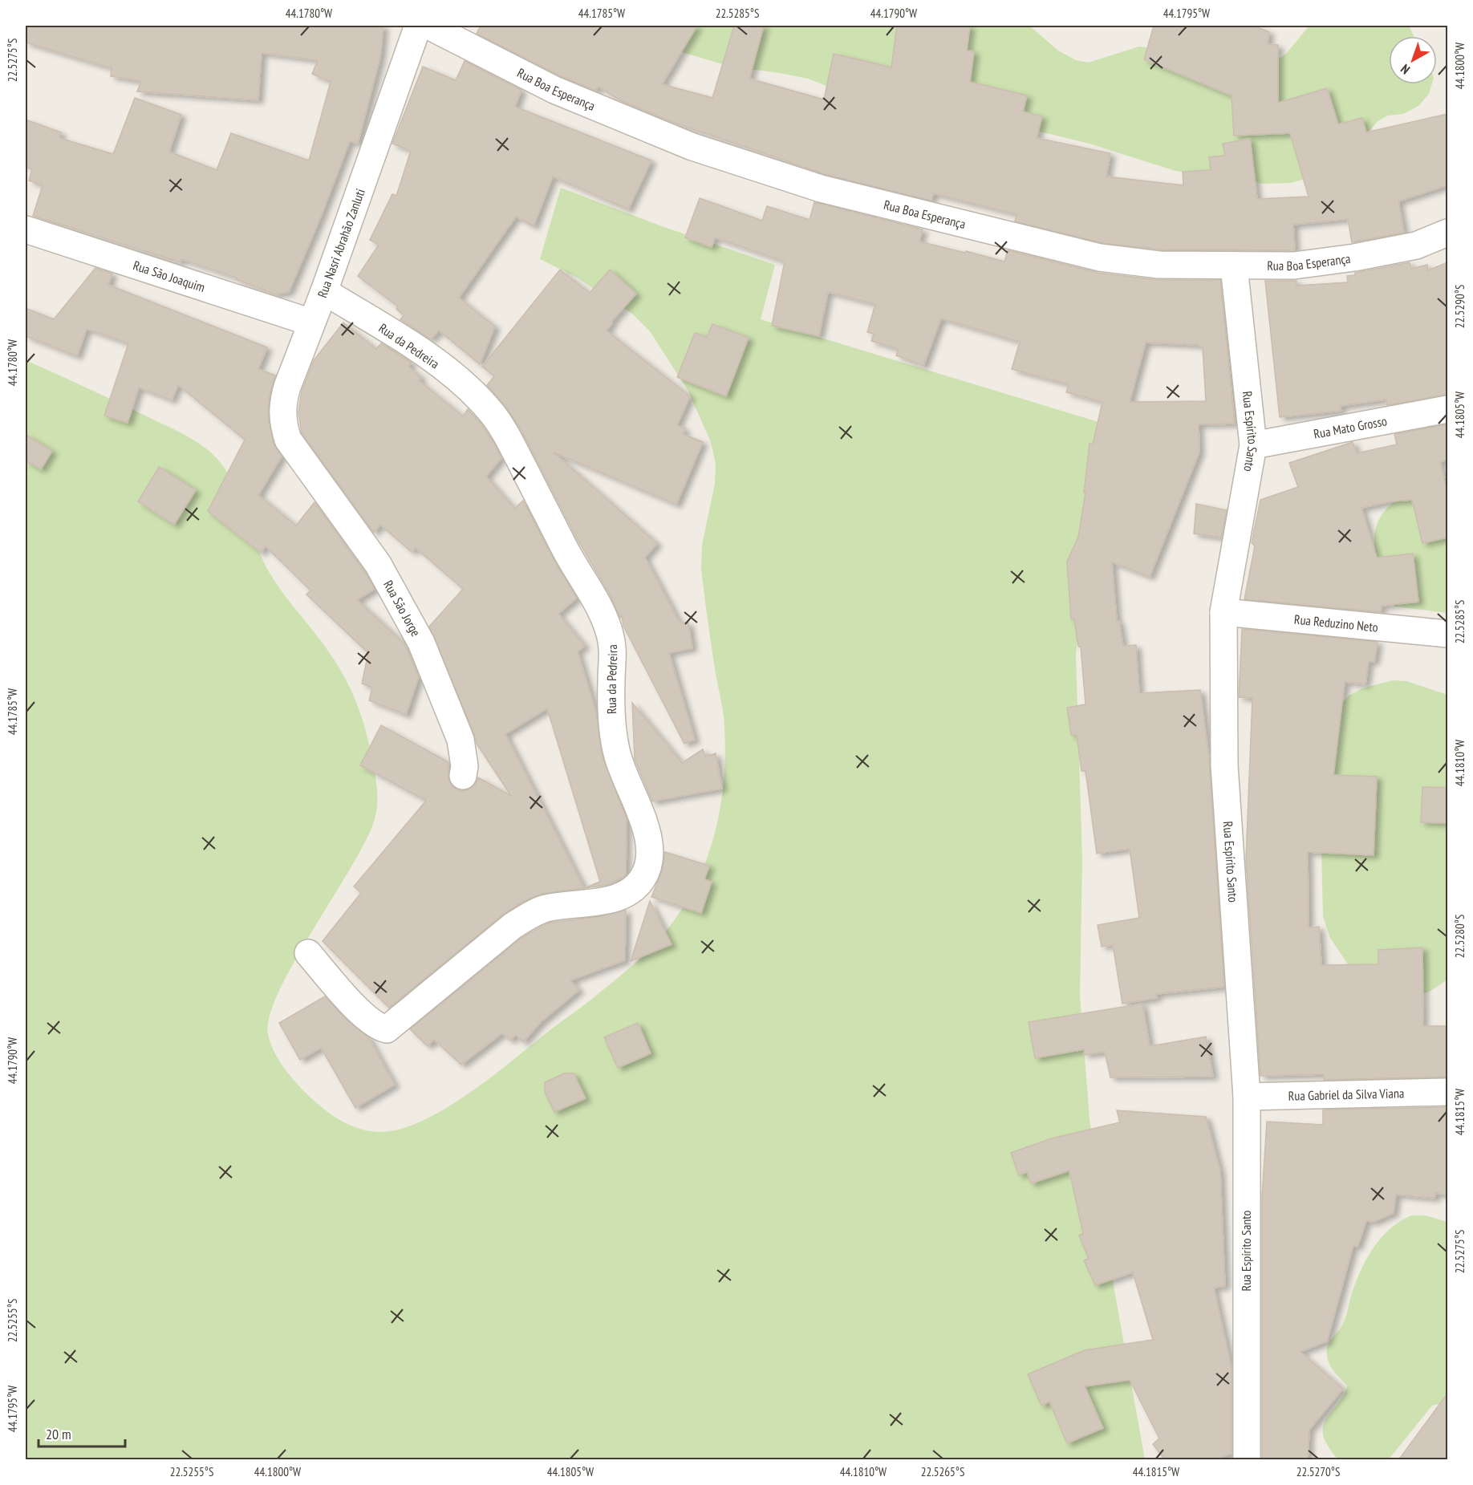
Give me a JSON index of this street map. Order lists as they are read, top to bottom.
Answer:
{
  "streets": {
    "street": [
      "Rua Boa Esperança",
      "Rua Nasri Abrahão Zanluti",
      "Rua São Joaquim",
      "Rua da Pedreira",
      "Rua Mato Grosso",
      "Rua Espírito Santo",
      "Rua São Jorge",
      "Rua Reduzino Neto",
      "Rua Gabriel da Silva Viana"
    ]
  },
  "crossings": [
    ["Rua Boa Esperança", "Rua Espírito Santo"],
    ["Rua Nasri Abrahão Zanluti", "Rua São Joaquim"],
    ["Rua Nasri Abrahão Zanluti", "Rua da Pedreira"],
    ["Rua Nasri Abrahão Zanluti", "Rua São Jorge"],
    ["Rua Mato Grosso", "Rua Espírito Santo"],
    ["Rua Espírito Santo", "Rua Reduzino Neto"],
    ["Rua Espírito Santo", "Rua Gabriel da Silva Viana"]
  ],
  "scale_bar": "20 m",
  "north": "bottom left",
  "coordinates": [
    "44.1780°W",
    "44.1785°W",
    "22.5285°S",
    "44.1790°W",
    "44.1795°W",
    "22.5275°S",
    "44.1800°W",
    "22.5290°S",
    "44.1805°W",
    "44.1810°W",
    "22.5280°S",
    "44.1815°W",
    "22.5255°S",
    "22.5265°S",
    "22.5270°S"
  ]
}
